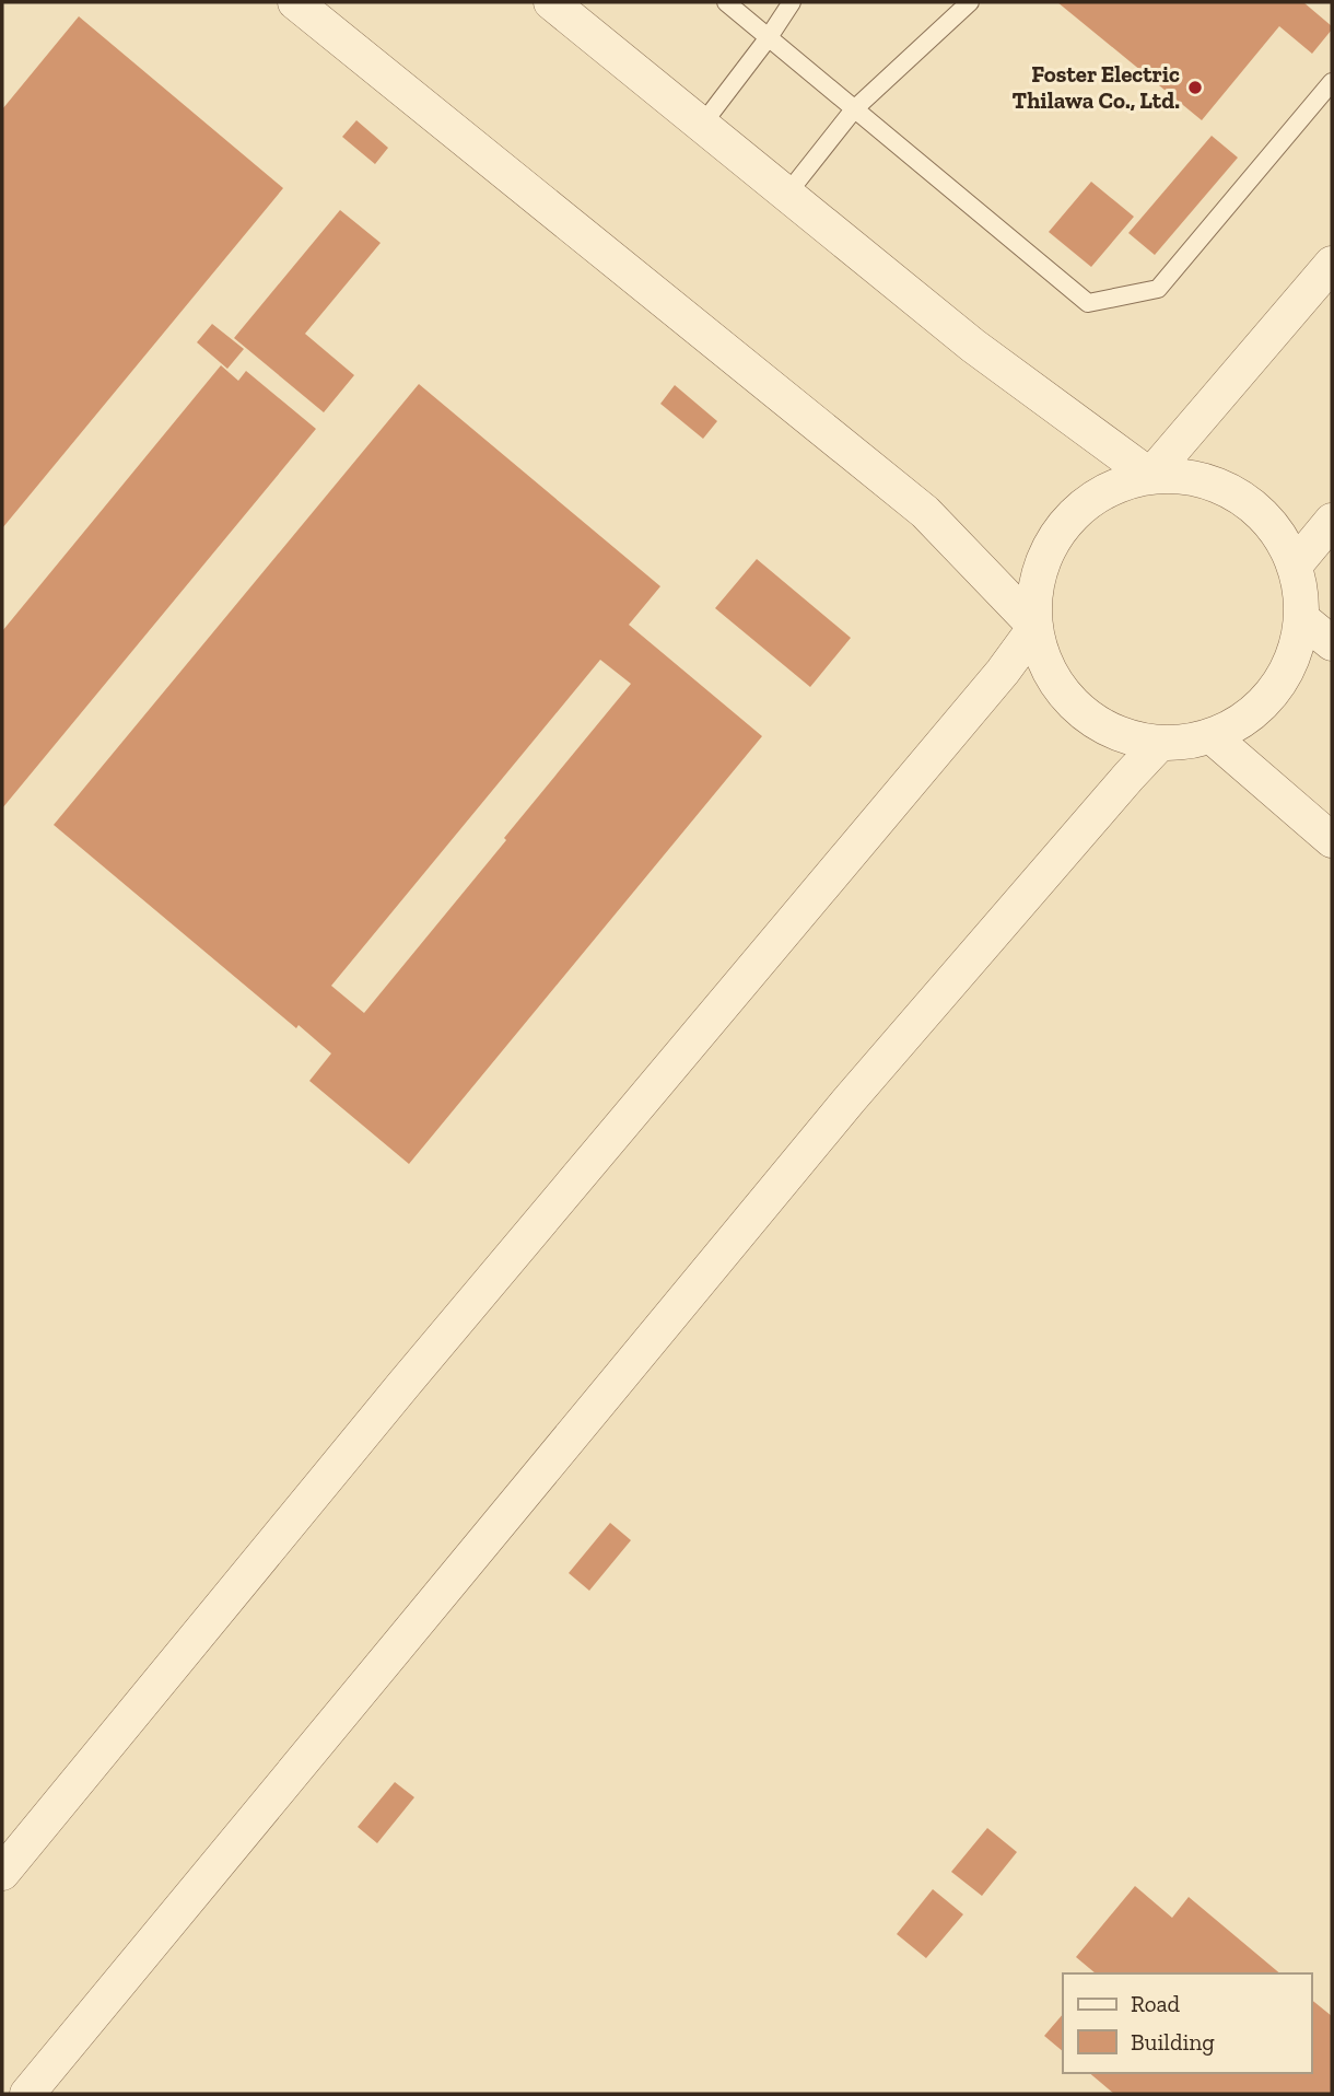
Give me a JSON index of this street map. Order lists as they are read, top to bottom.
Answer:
{
  "places": ["Foster Electric Thilawa Co., Ltd."],
  "legend": ["Road", "Building"]
}
